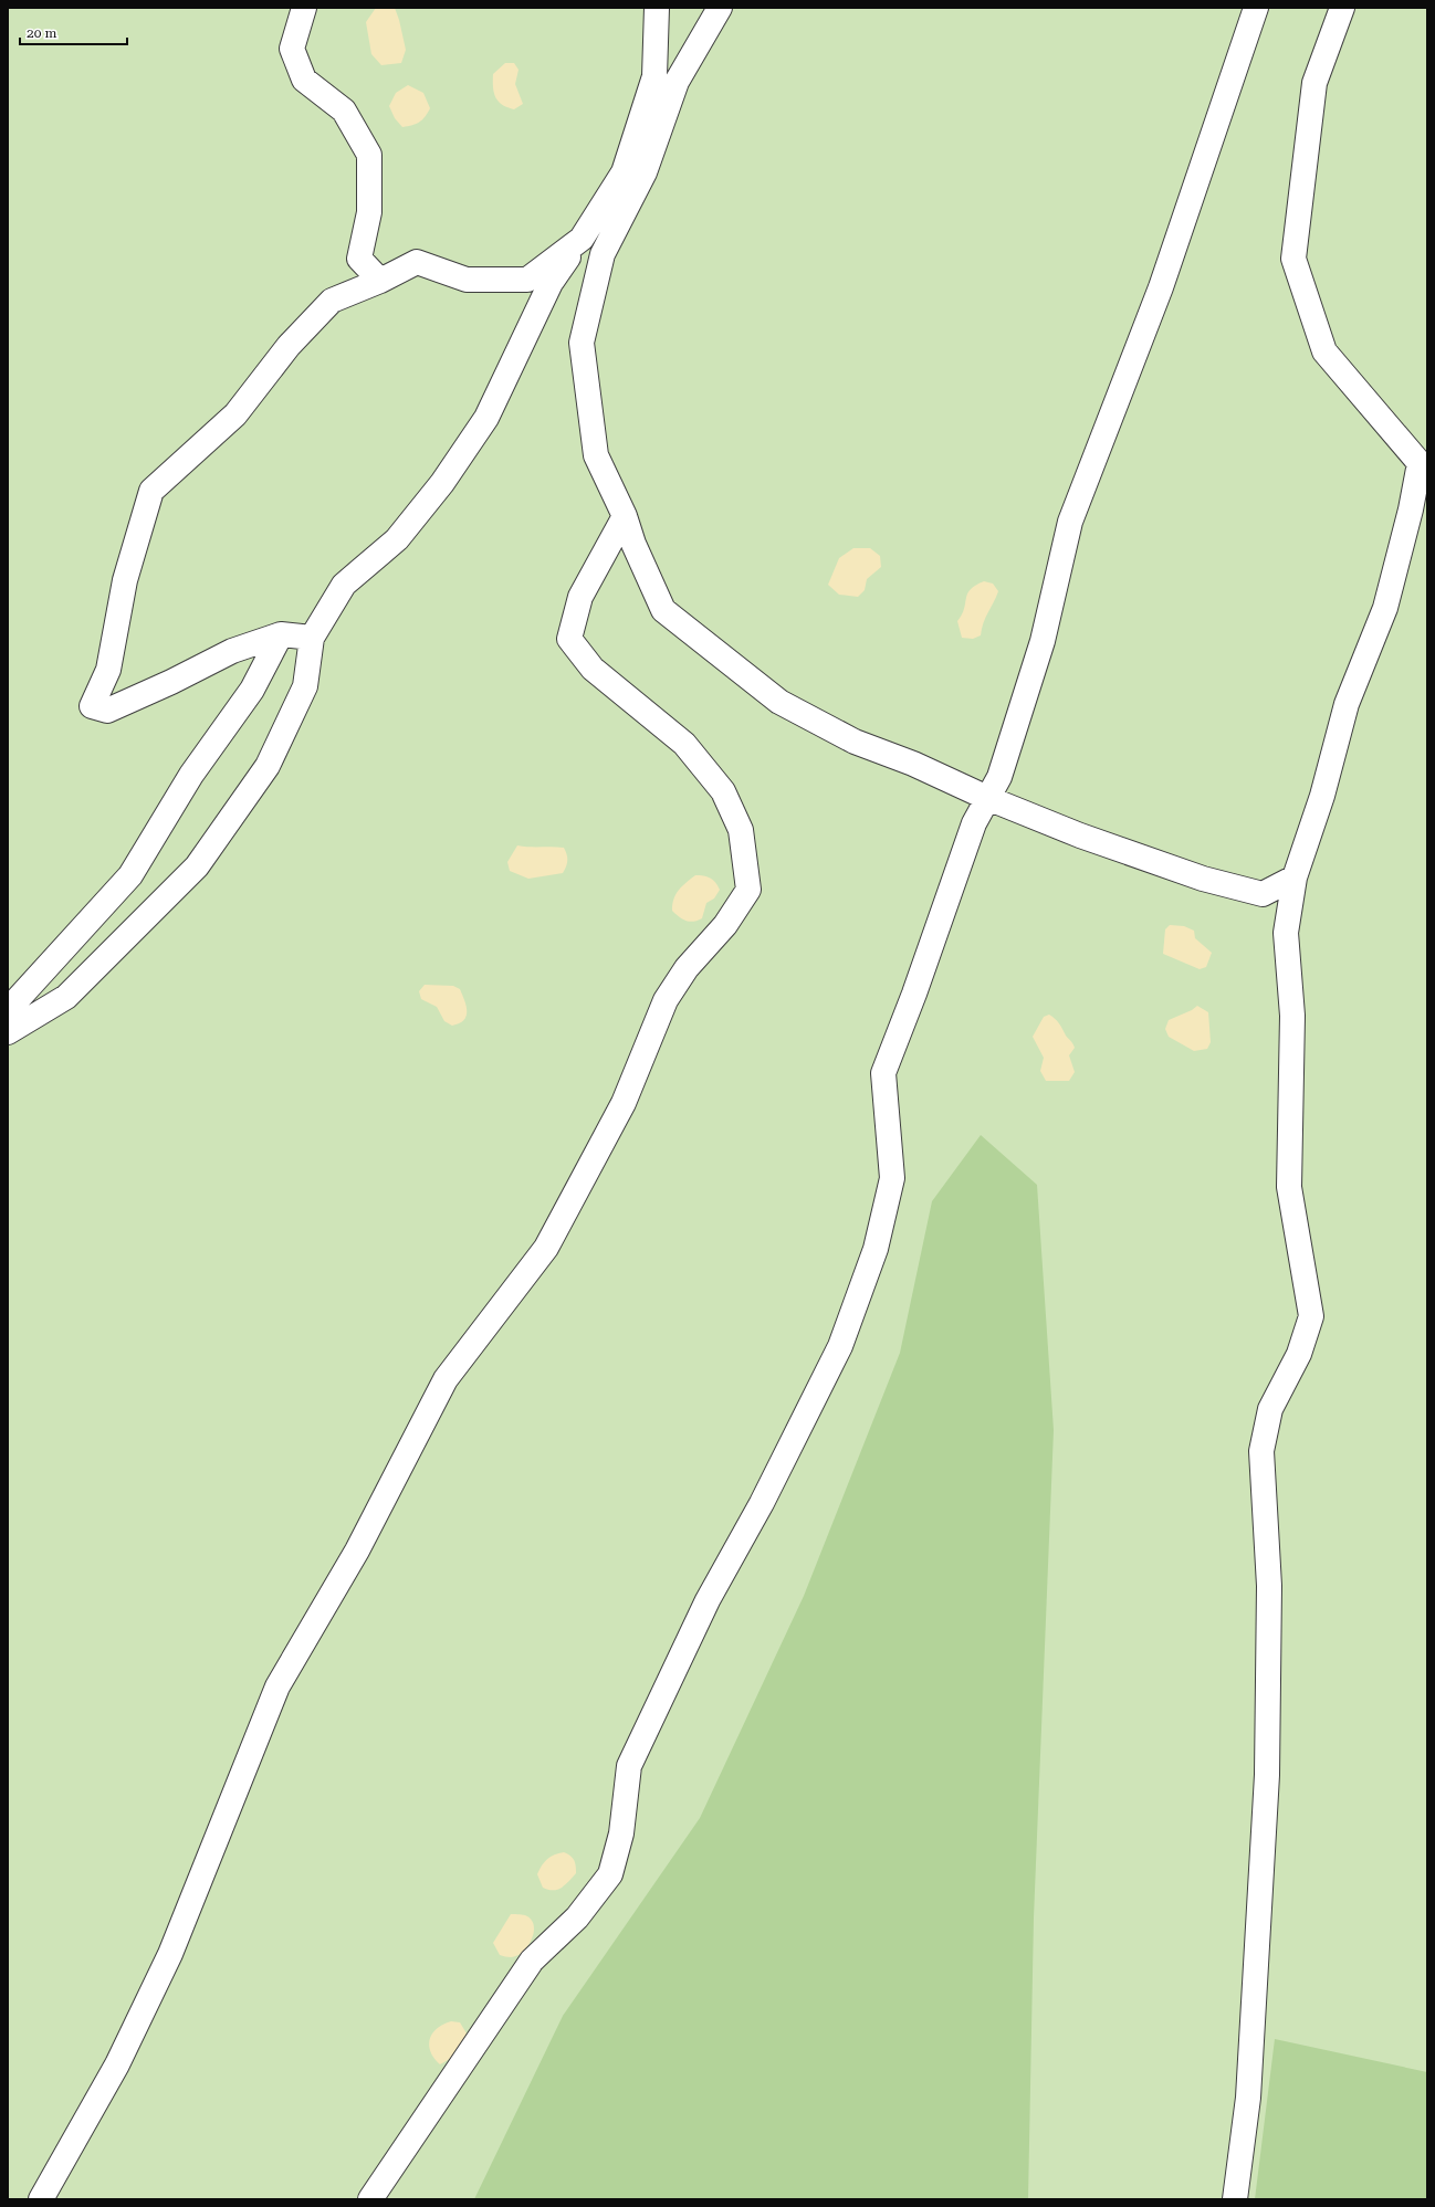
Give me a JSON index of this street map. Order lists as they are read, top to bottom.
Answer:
{
  "scale_bar": "20 m"
}
